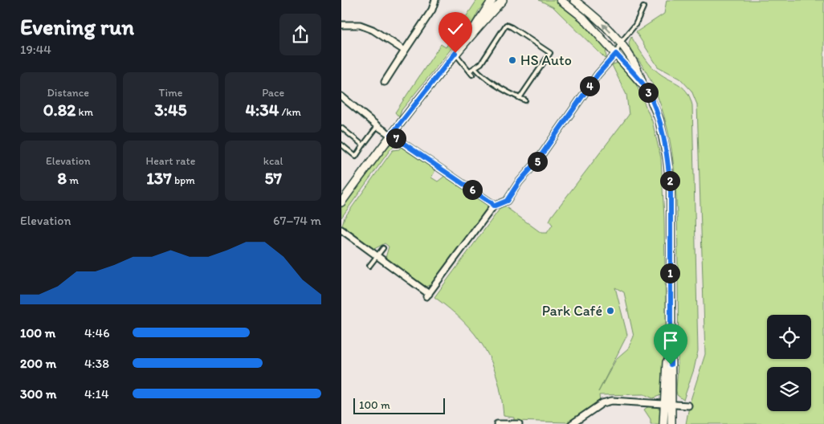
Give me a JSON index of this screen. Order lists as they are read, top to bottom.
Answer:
{
  "places": ["HS Auto", "Park Café"],
  "scale_bar": "100 m",
  "page": {
    "heading": ["Evening run", "19:44"],
    "stats": [
      ["Distance", "0.82 km"],
      ["Time", "3:45"],
      ["Pace", "4:34 /km"],
      ["Elevation", "8 m"],
      ["Heart rate", "137 bpm"],
      ["kcal", "57"]
    ],
    "pins": [
      "4",
      "3",
      "7",
      "5",
      "2",
      "6",
      "1"
    ],
    "chart": ["Elevation", "67–74 m"],
    "list": [
      {
        "name": "100 m",
        "note": "4:46"
      },
      {
        "name": "200 m",
        "note": "4:38"
      },
      {
        "name": "300 m",
        "note": "4:14"
      }
    ],
    "scale": "100 m"
  }
}
